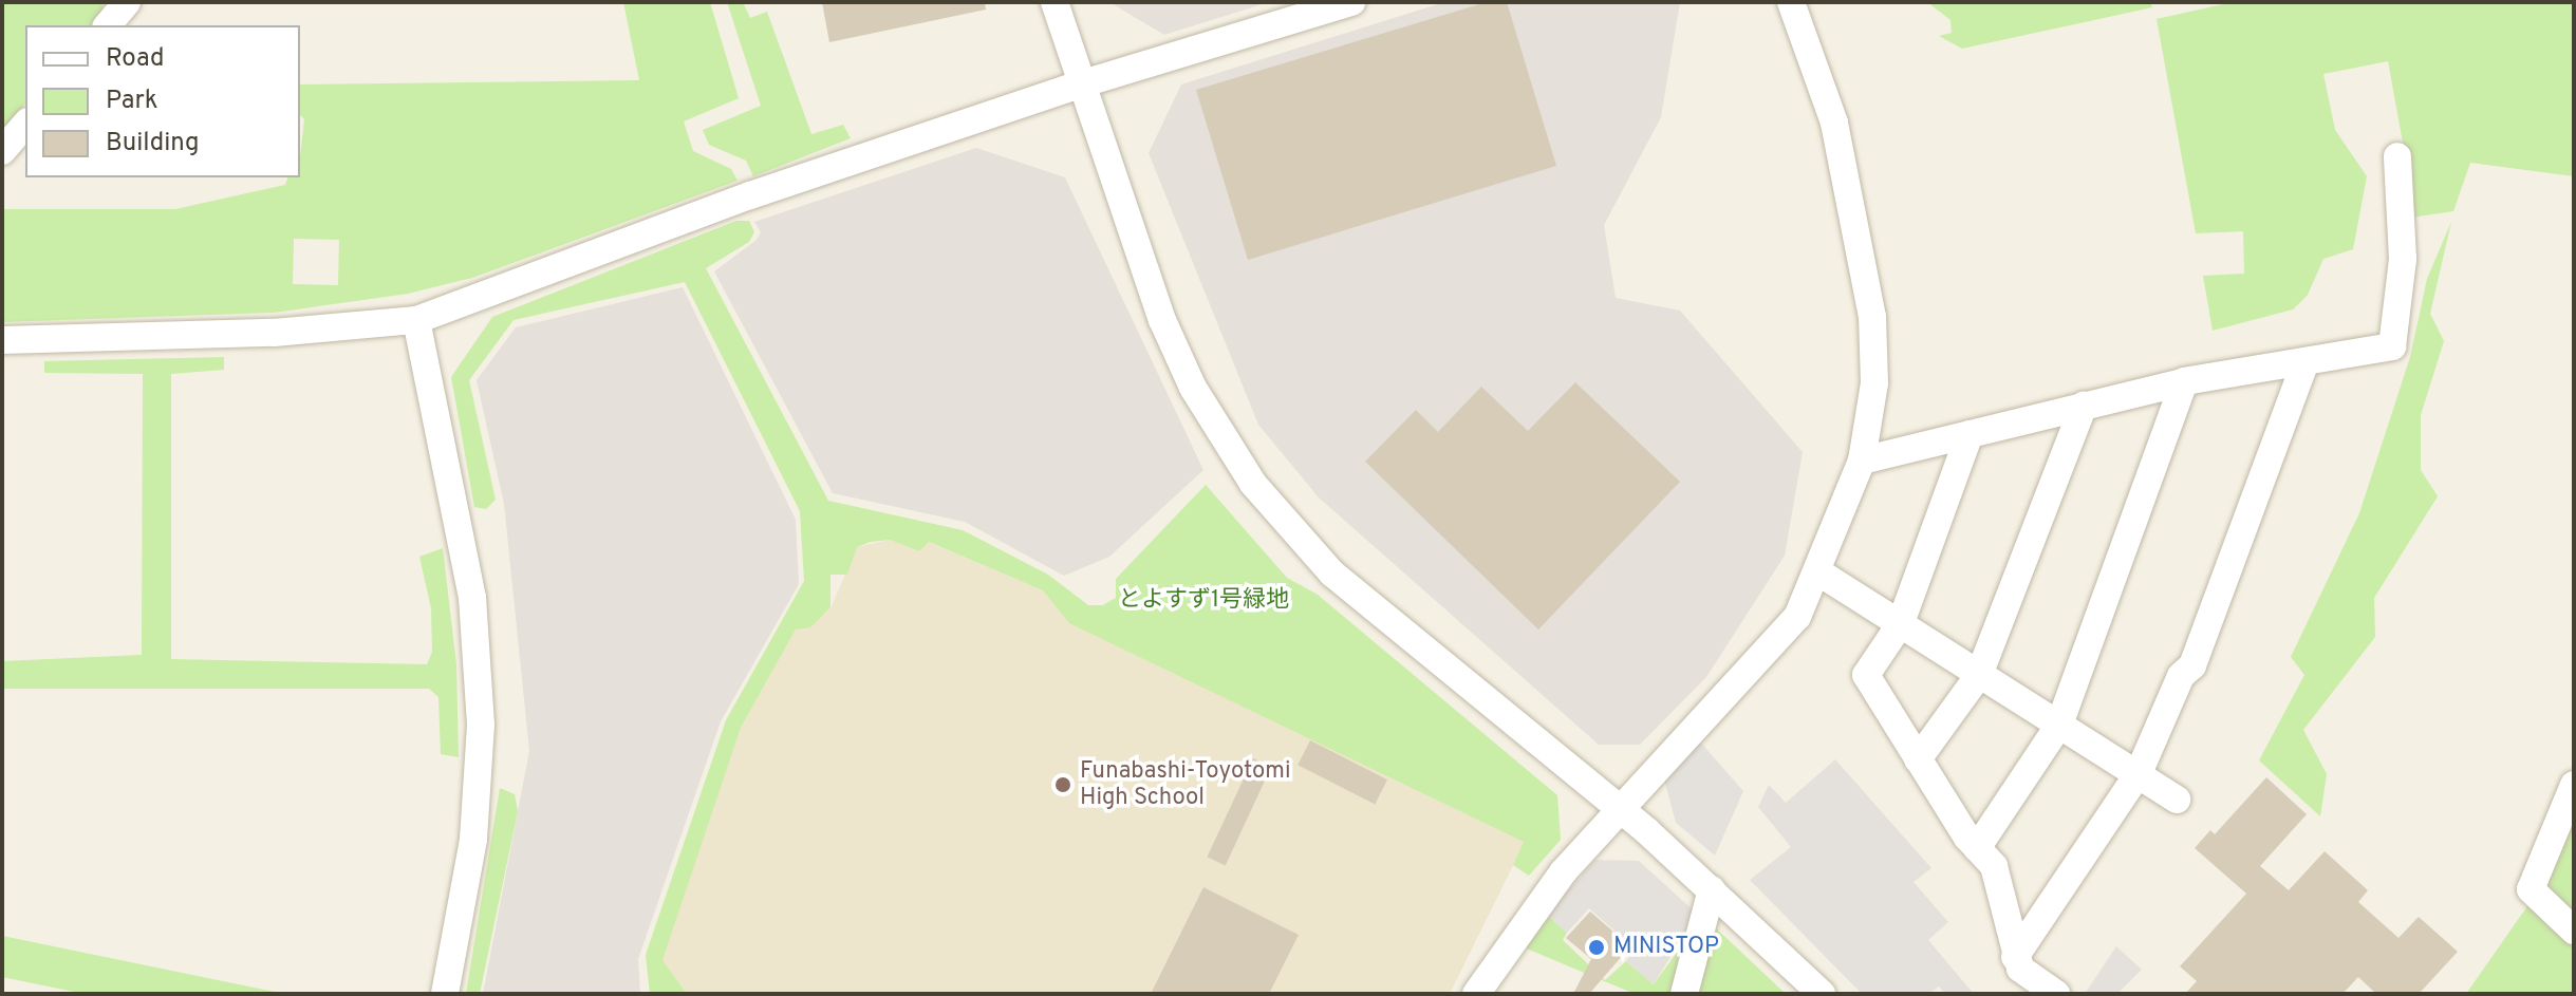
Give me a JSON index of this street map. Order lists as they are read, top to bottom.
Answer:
{
  "parks": ["とよすず1号緑地"],
  "places": ["Funabashi-Toyotomi High School", "MINISTOP"],
  "legend": ["Road", "Park", "Building"]
}
